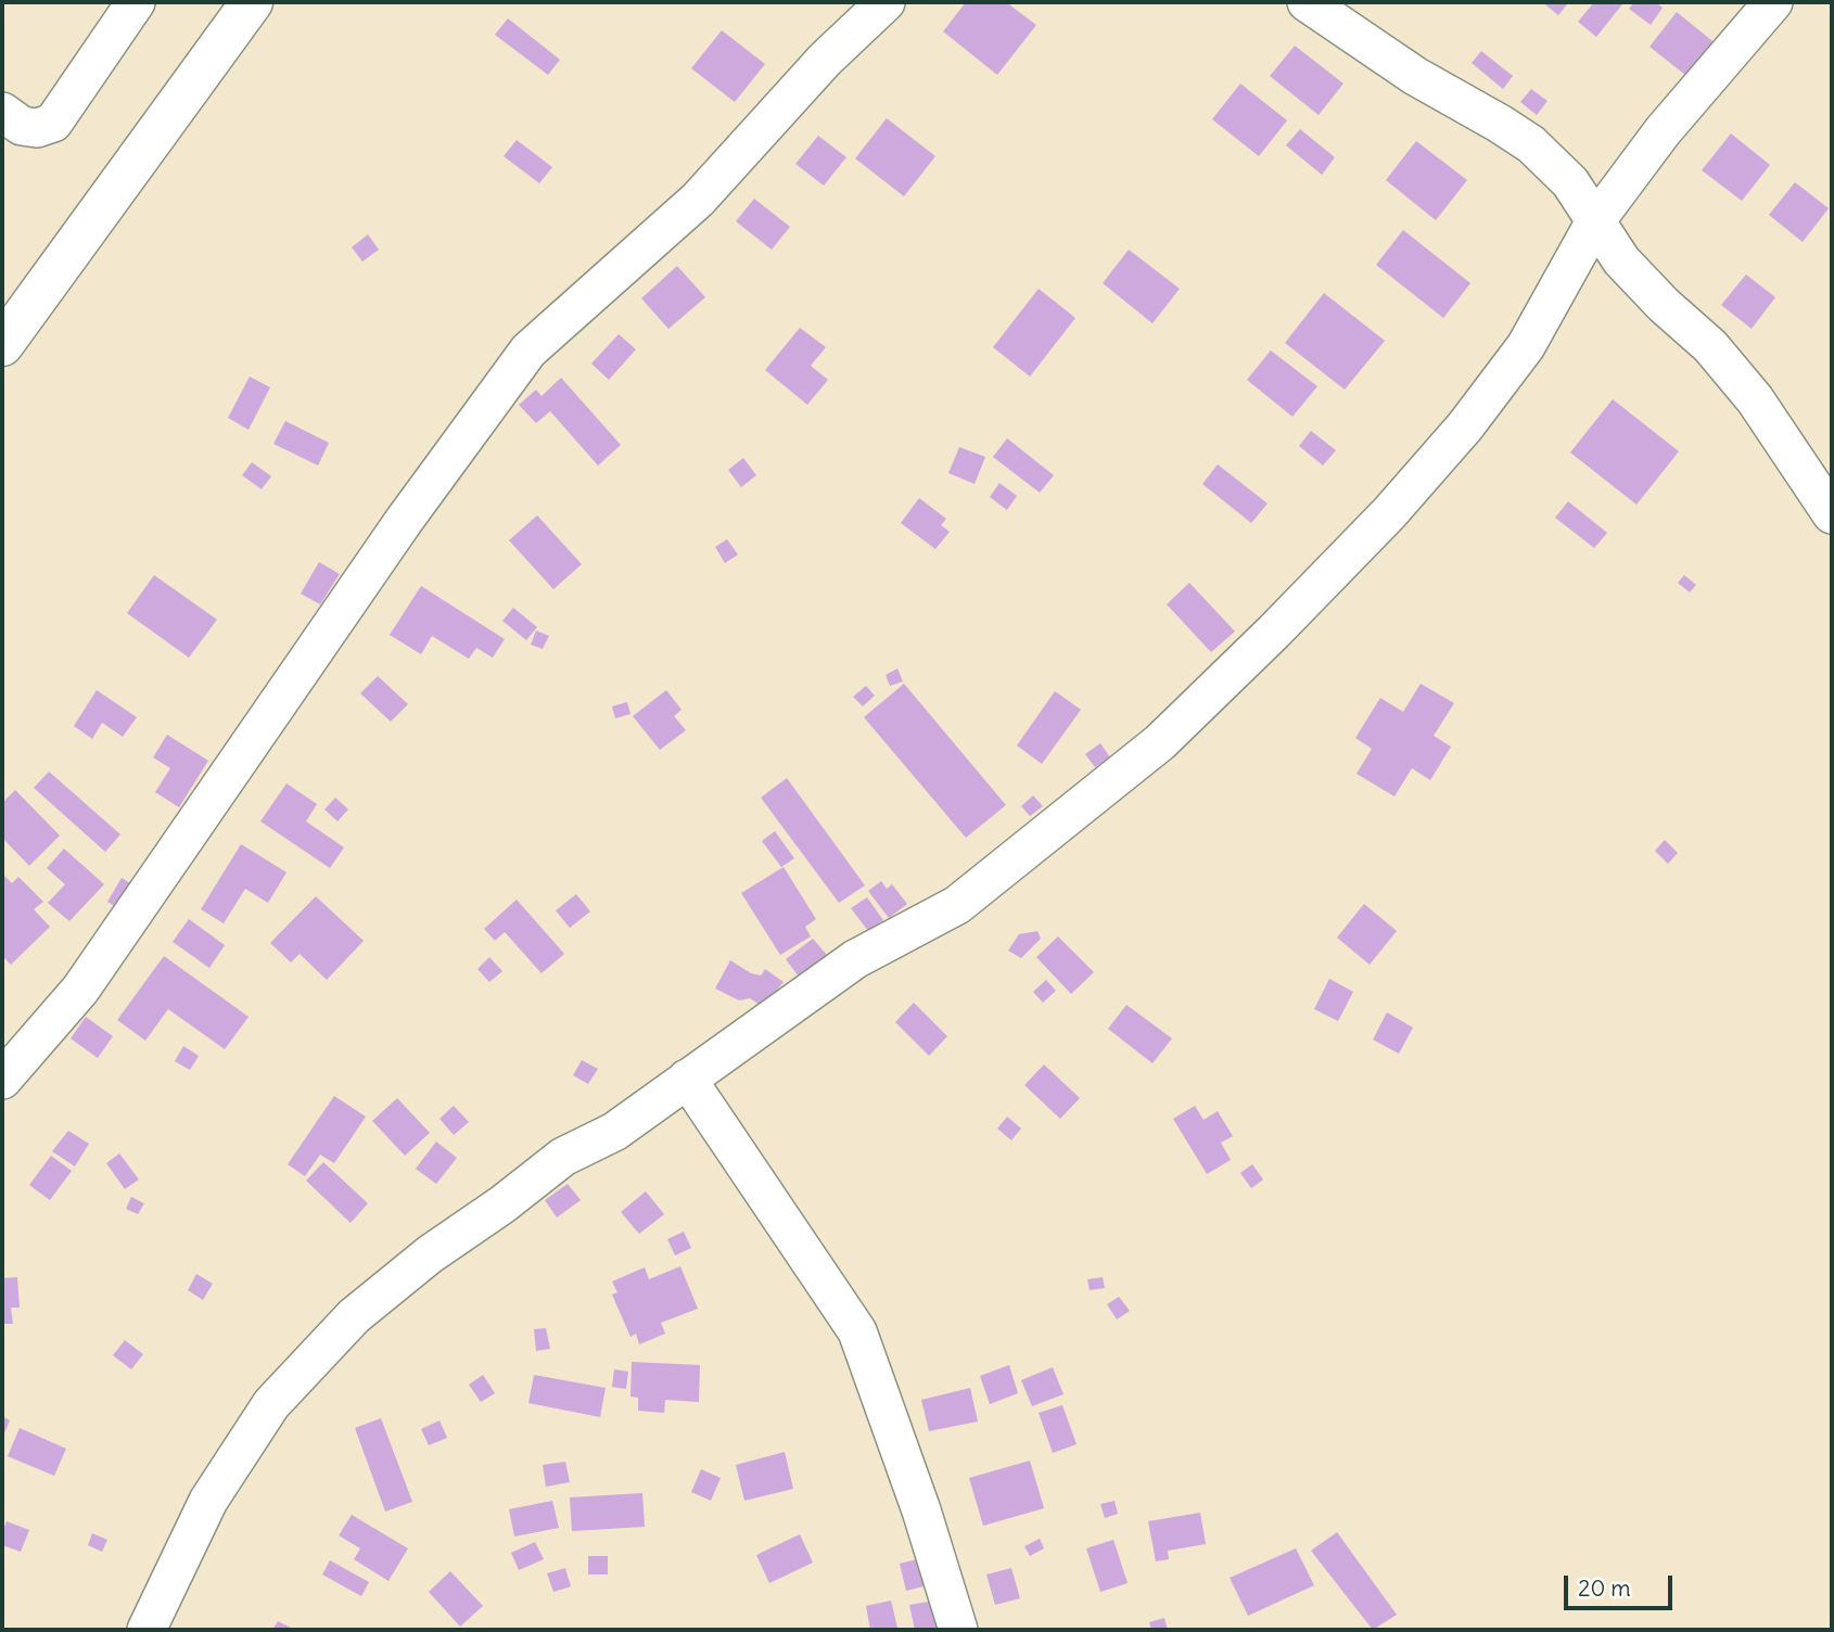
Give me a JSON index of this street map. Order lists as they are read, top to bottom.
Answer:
{
  "scale_bar": "20 m"
}
